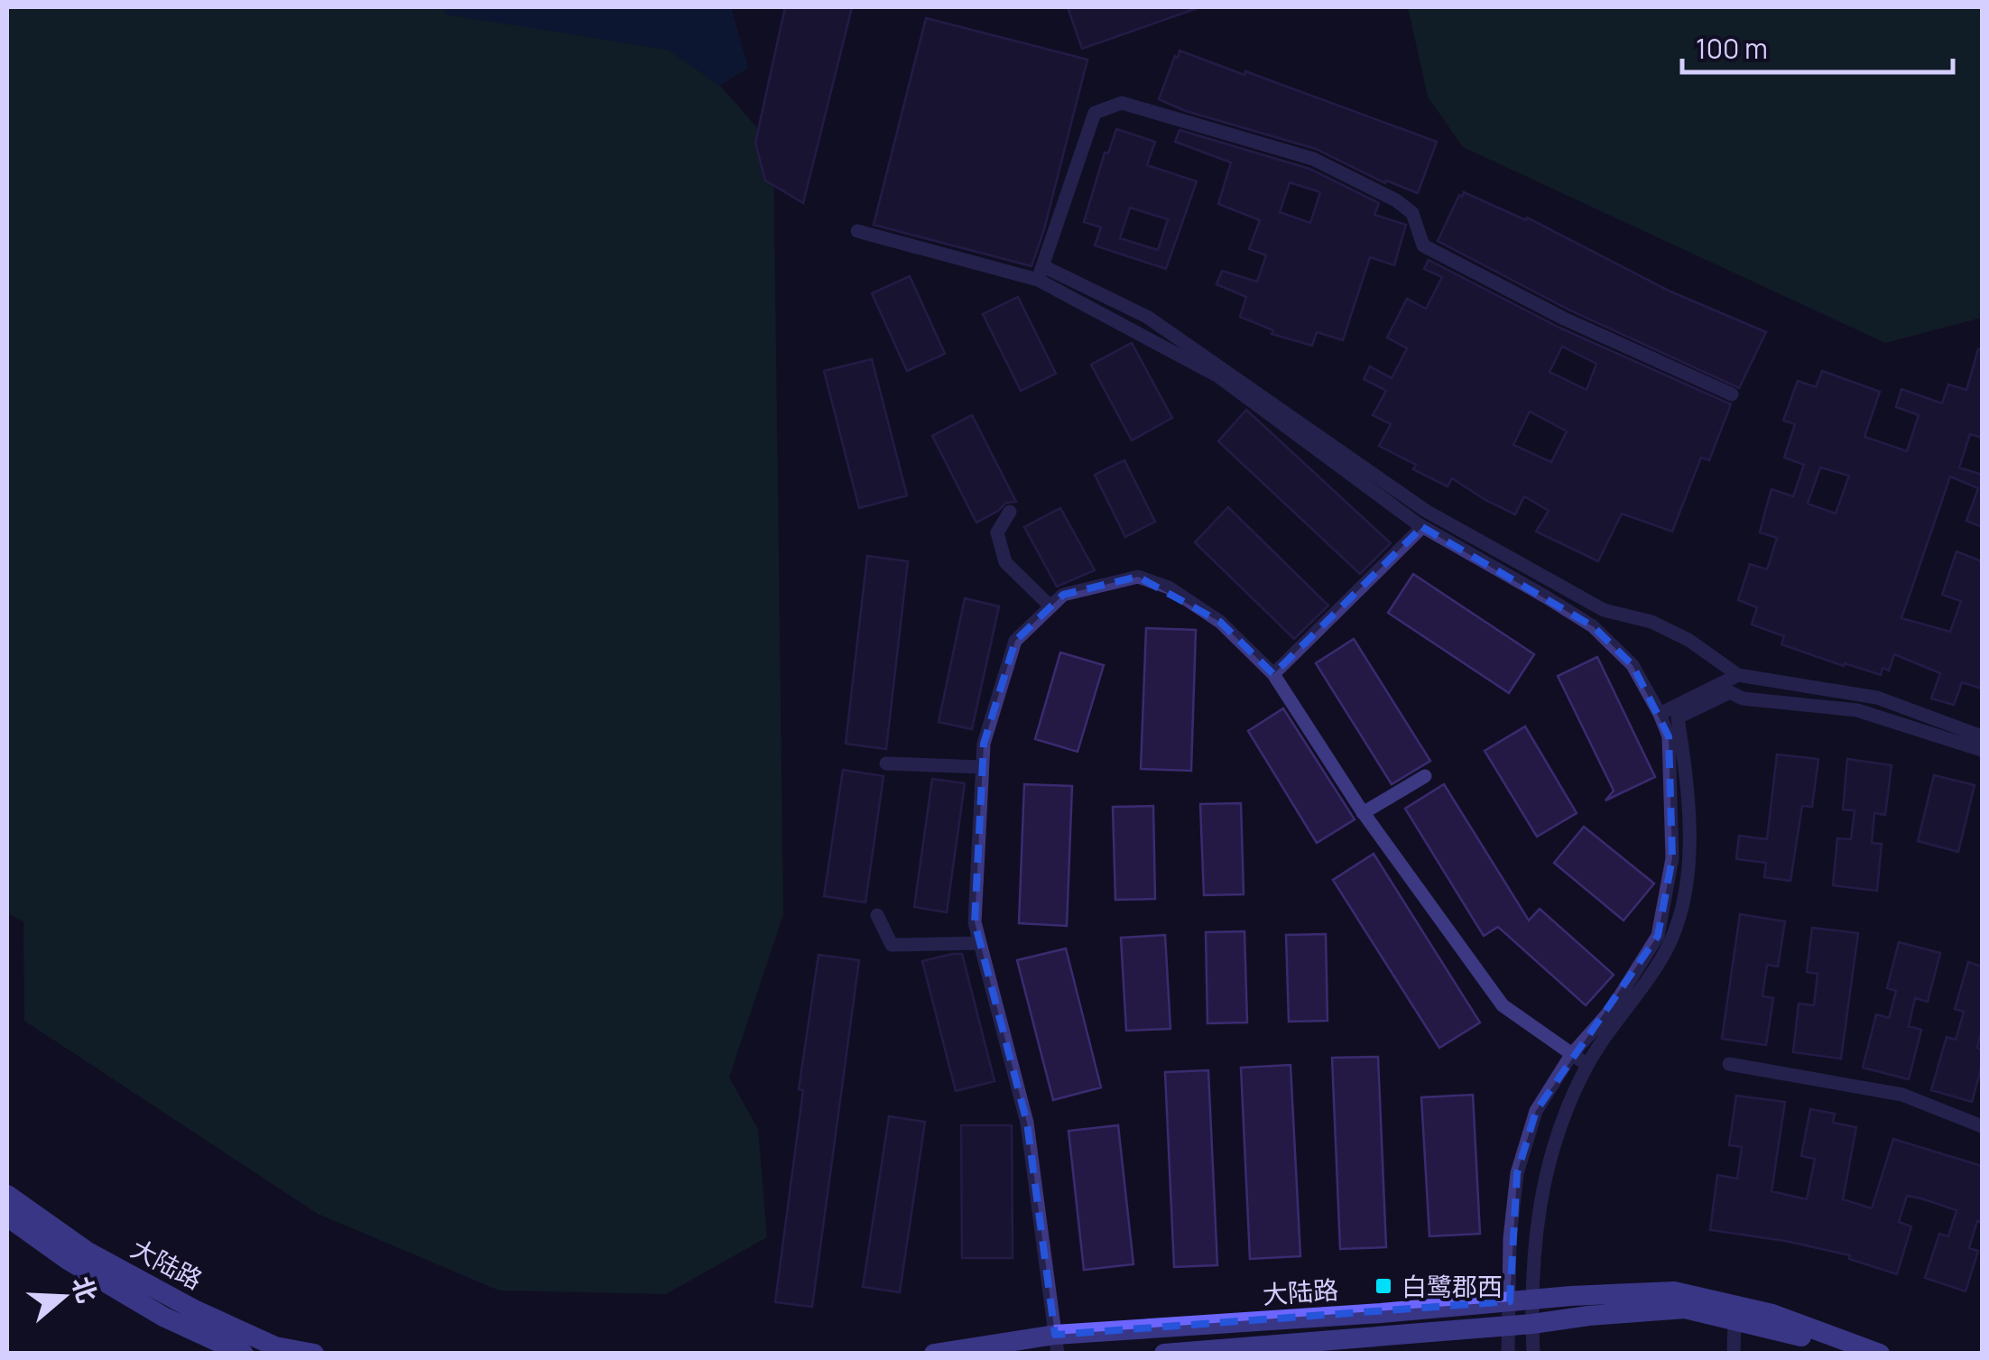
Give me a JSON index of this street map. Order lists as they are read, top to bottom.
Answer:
{
  "streets": {
    "main road": ["大陆路"]
  },
  "places": {
    "transit": ["白鹭郡西"]
  },
  "scale_bar": "100 m",
  "north": "right"
}
